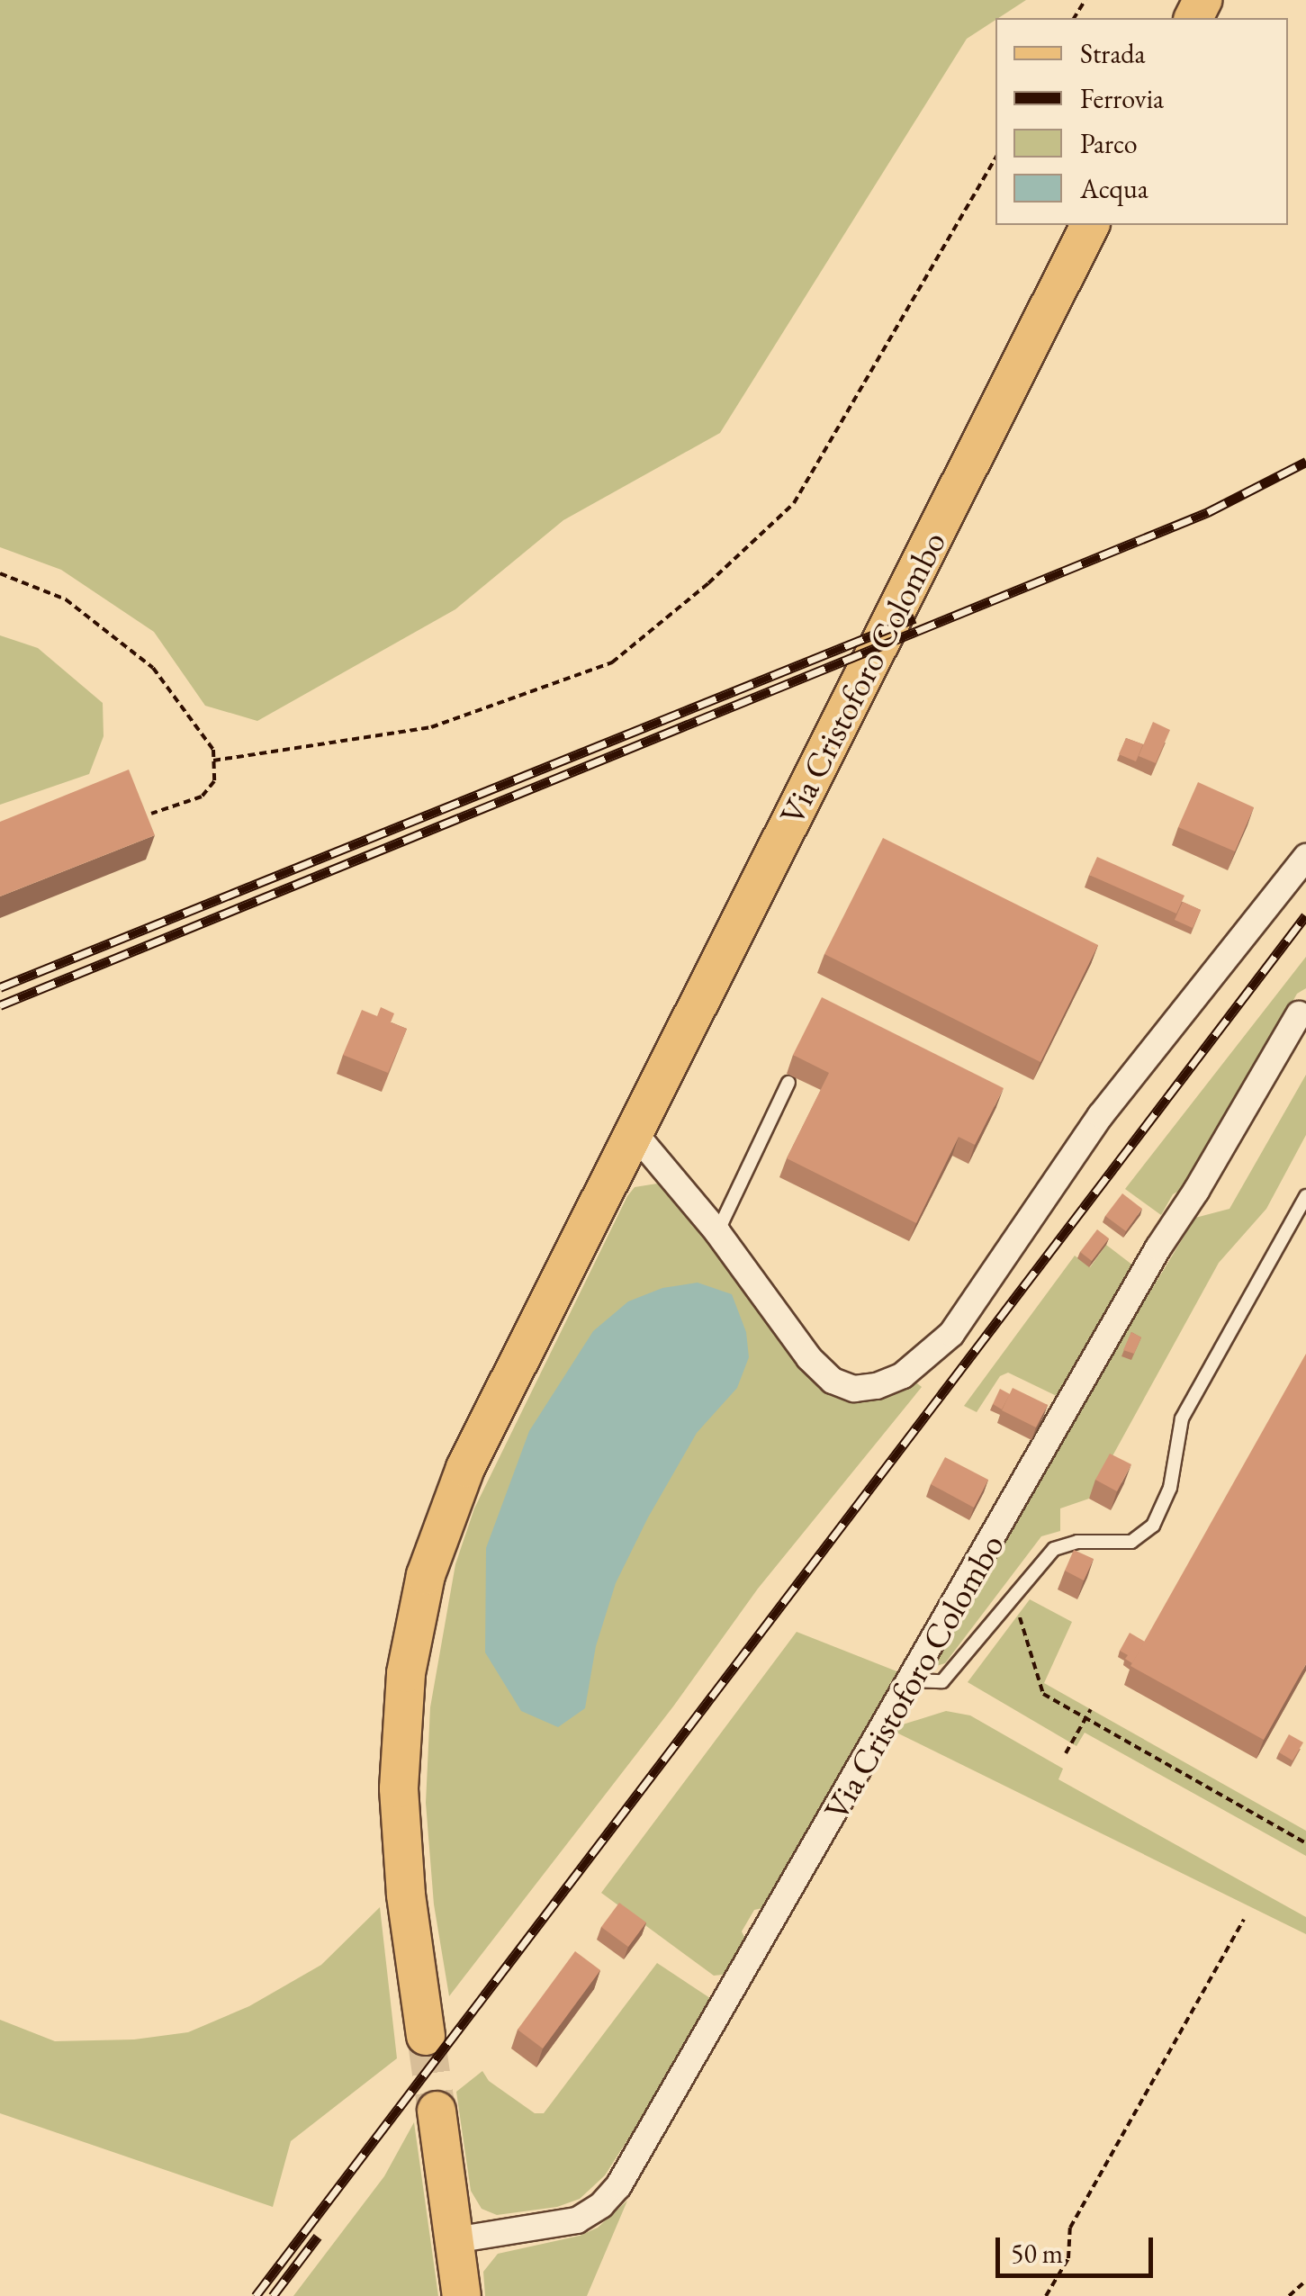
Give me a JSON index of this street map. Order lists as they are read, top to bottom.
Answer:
{
  "streets": {
    "main road": ["Via Cristoforo Colombo"]
  },
  "legend": [
    "Strada",
    "Ferrovia",
    "Parco",
    "Acqua"
  ],
  "scale_bar": "50 m"
}
